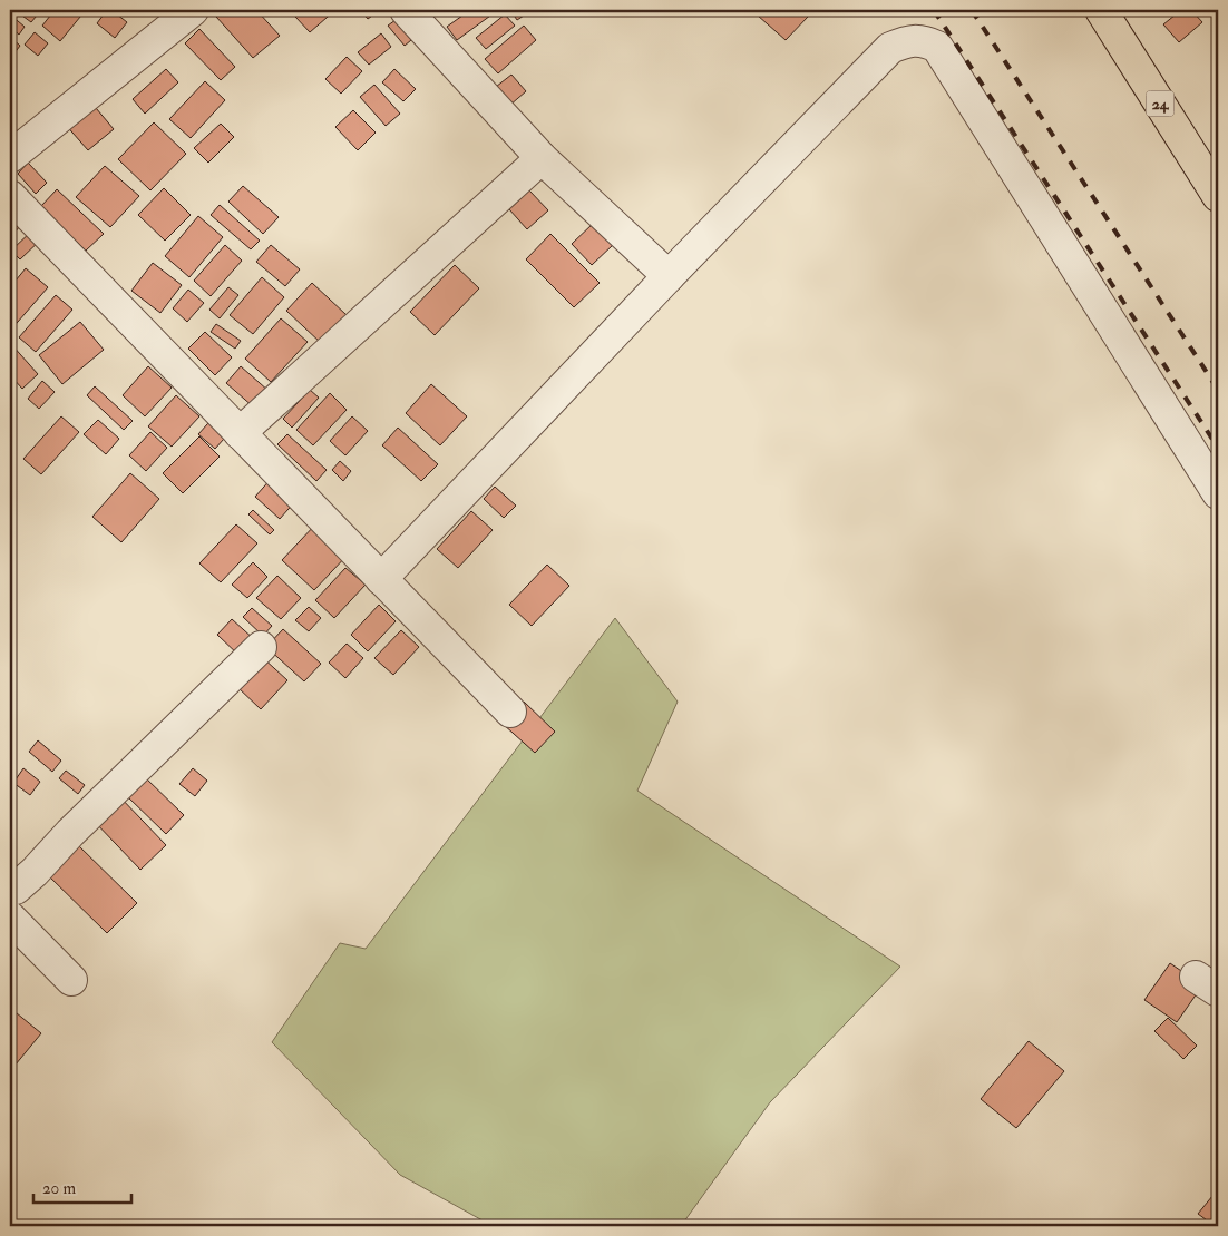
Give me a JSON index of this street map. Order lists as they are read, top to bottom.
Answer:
{
  "streets": {
    "highway": ["24"]
  },
  "scale_bar": "20 m"
}
